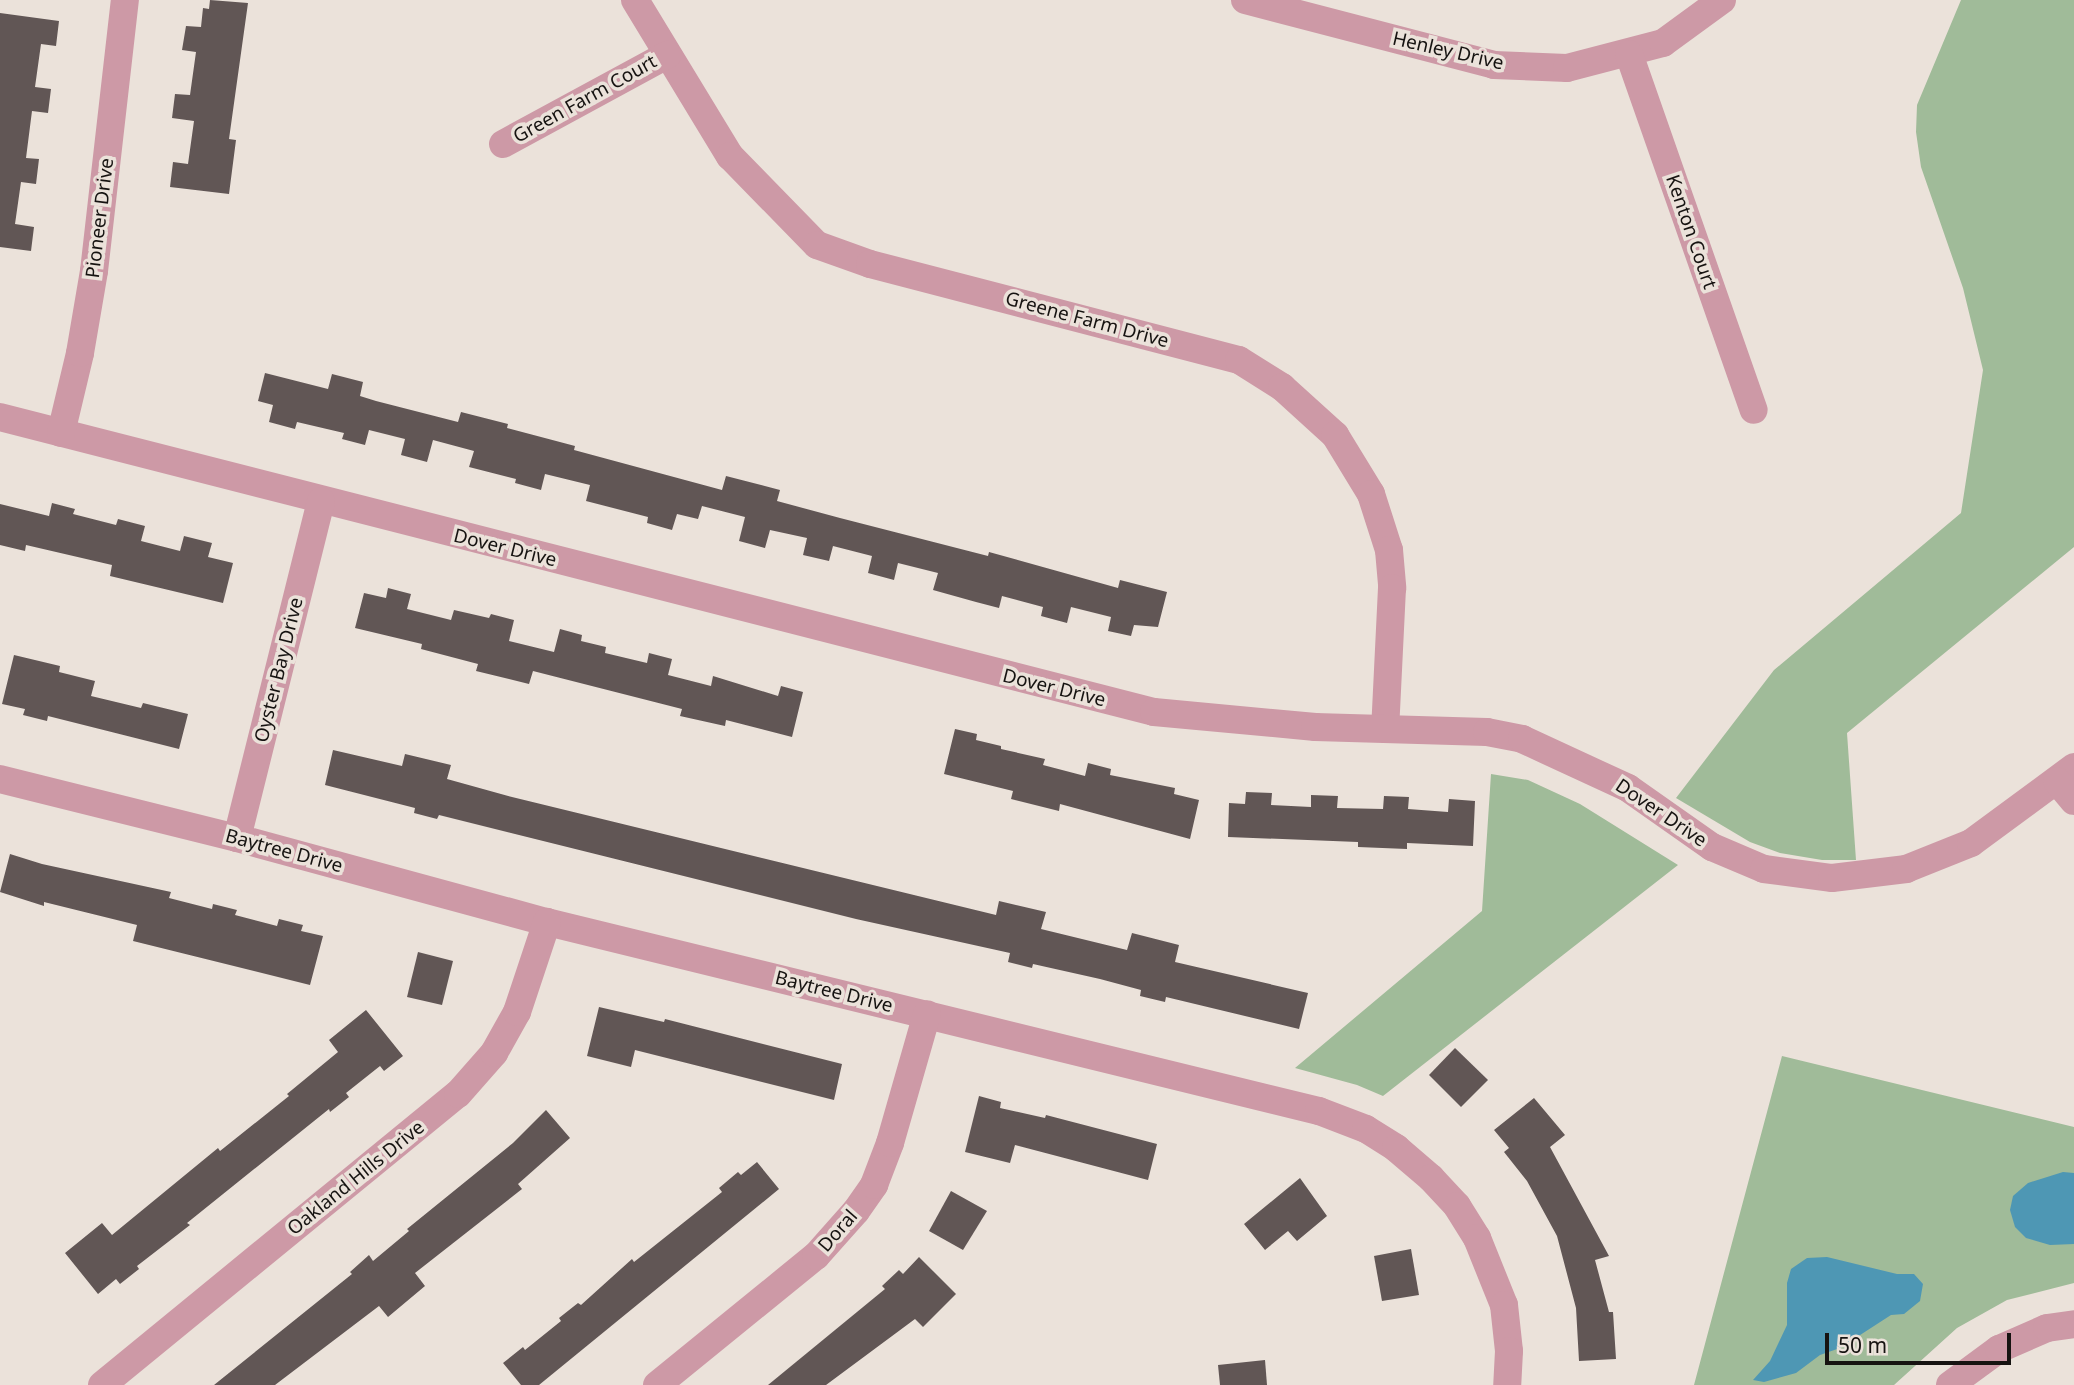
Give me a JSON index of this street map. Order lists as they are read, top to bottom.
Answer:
{
  "streets": {
    "street": [
      "Henley Drive",
      "Green Farm Court",
      "Pioneer Drive",
      "Kenton Court",
      "Greene Farm Drive",
      "Dover Drive",
      "Oyster Bay Drive",
      "Baytree Drive",
      "Oakland Hills Drive",
      "Doral"
    ]
  },
  "crossings": [
    ["Henley Drive", "Kenton Court"],
    ["Green Farm Court", "Greene Farm Drive"],
    ["Pioneer Drive", "Dover Drive"],
    ["Greene Farm Drive", "Dover Drive"],
    ["Dover Drive", "Oyster Bay Drive"],
    ["Oyster Bay Drive", "Baytree Drive"],
    ["Baytree Drive", "Oakland Hills Drive"],
    ["Baytree Drive", "Doral"]
  ],
  "scale_bar": "50 m"
}
